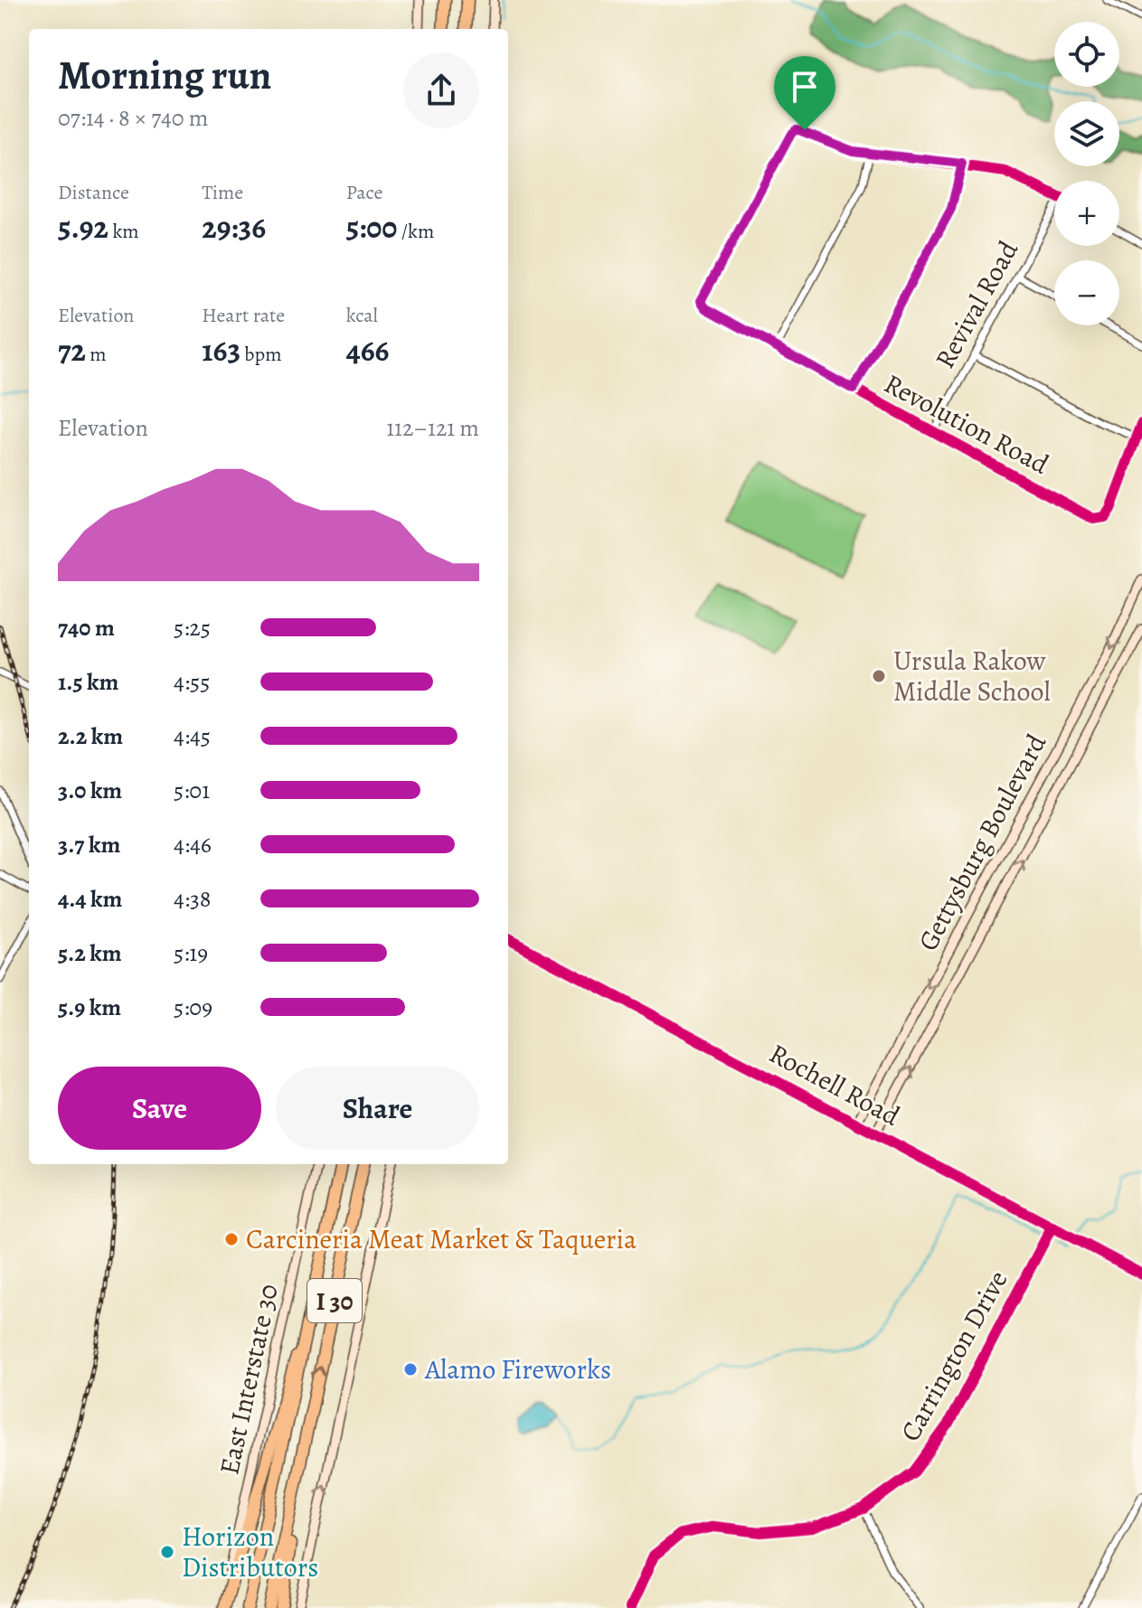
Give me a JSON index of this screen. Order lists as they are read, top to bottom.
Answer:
{
  "streets": {
    "highway": ["I 30"],
    "street": [
      "Revival Road",
      "Revolution Road",
      "Gettysburg Boulevard",
      "Rochell Road",
      "Carrington Drive",
      "East Interstate 30"
    ]
  },
  "crossings": [
    ["Revival Road", "Revolution Road"],
    ["Gettysburg Boulevard", "Rochell Road"],
    ["Rochell Road", "Carrington Drive"]
  ],
  "places": [
    "Ursula Rakow Middle School",
    "Carcineria Meat Market & Taqueria",
    "Alamo Fireworks",
    "Horizon Distributors"
  ],
  "page": {
    "map_buttons": ["+", "−"],
    "heading": ["Morning run", "07:14 · 8 × 740 m"],
    "stats": [
      ["Distance", "5.92 km"],
      ["Time", "29:36"],
      ["Pace", "5:00 /km"],
      ["Elevation", "72 m"],
      ["Heart rate", "163 bpm"],
      ["kcal", "466"]
    ],
    "chart": ["Elevation", "112–121 m"],
    "list": [
      {
        "name": "740 m",
        "note": "5:25"
      },
      {
        "name": "1.5 km",
        "note": "4:55"
      },
      {
        "name": "2.2 km",
        "note": "4:45"
      },
      {
        "name": "3.0 km",
        "note": "5:01"
      },
      {
        "name": "3.7 km",
        "note": "4:46"
      },
      {
        "name": "4.4 km",
        "note": "4:38"
      },
      {
        "name": "5.2 km",
        "note": "5:19"
      },
      {
        "name": "5.9 km",
        "note": "5:09"
      }
    ],
    "buttons": ["Save", "Share"]
  }
}
